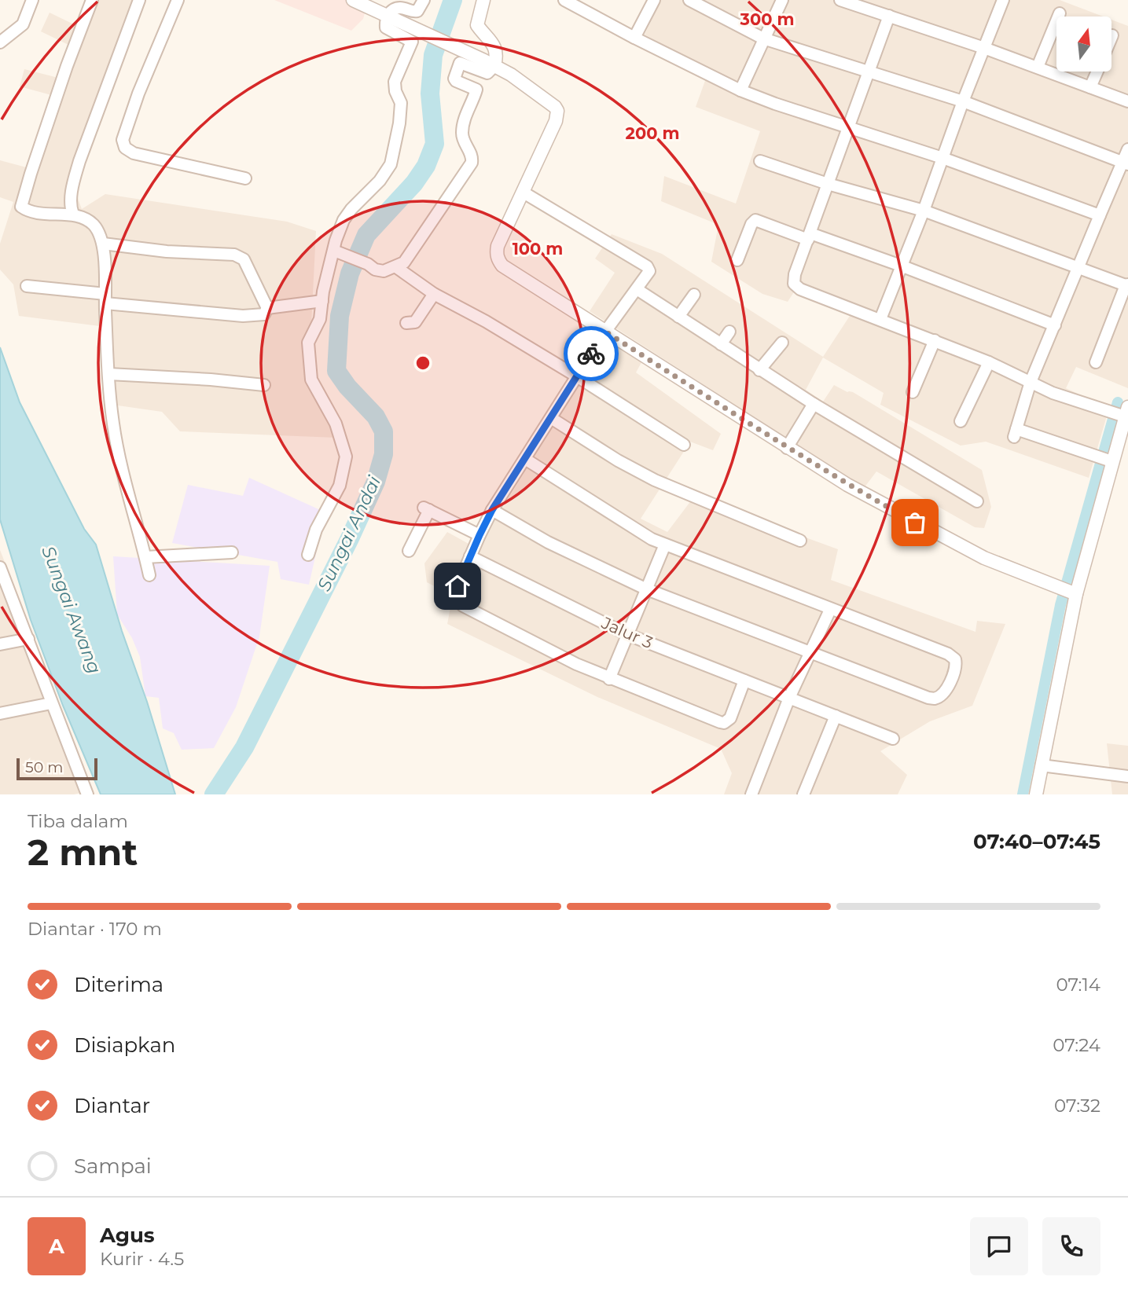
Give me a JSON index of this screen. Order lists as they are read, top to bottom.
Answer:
{
  "streets": {
    "street": ["Jalur 3"]
  },
  "water": ["Sungai Andai", "Sungai Awang"],
  "scale_bar": "50 m",
  "north": "top",
  "page": {
    "scale": "50 m",
    "heading": ["2 mnt", "Tiba dalam", "07:40–07:45"],
    "panel": ["Agus", "Kurir · 4.5"],
    "bar": "Diantar · 170 m",
    "list": [
      ["Diterima", "07:14"],
      ["Disiapkan", "07:24"],
      ["Diantar", "07:32"],
      "Sampai"
    ],
    "round": "A"
  },
  "rings": ["300 m", "200 m", "100 m"]
}
